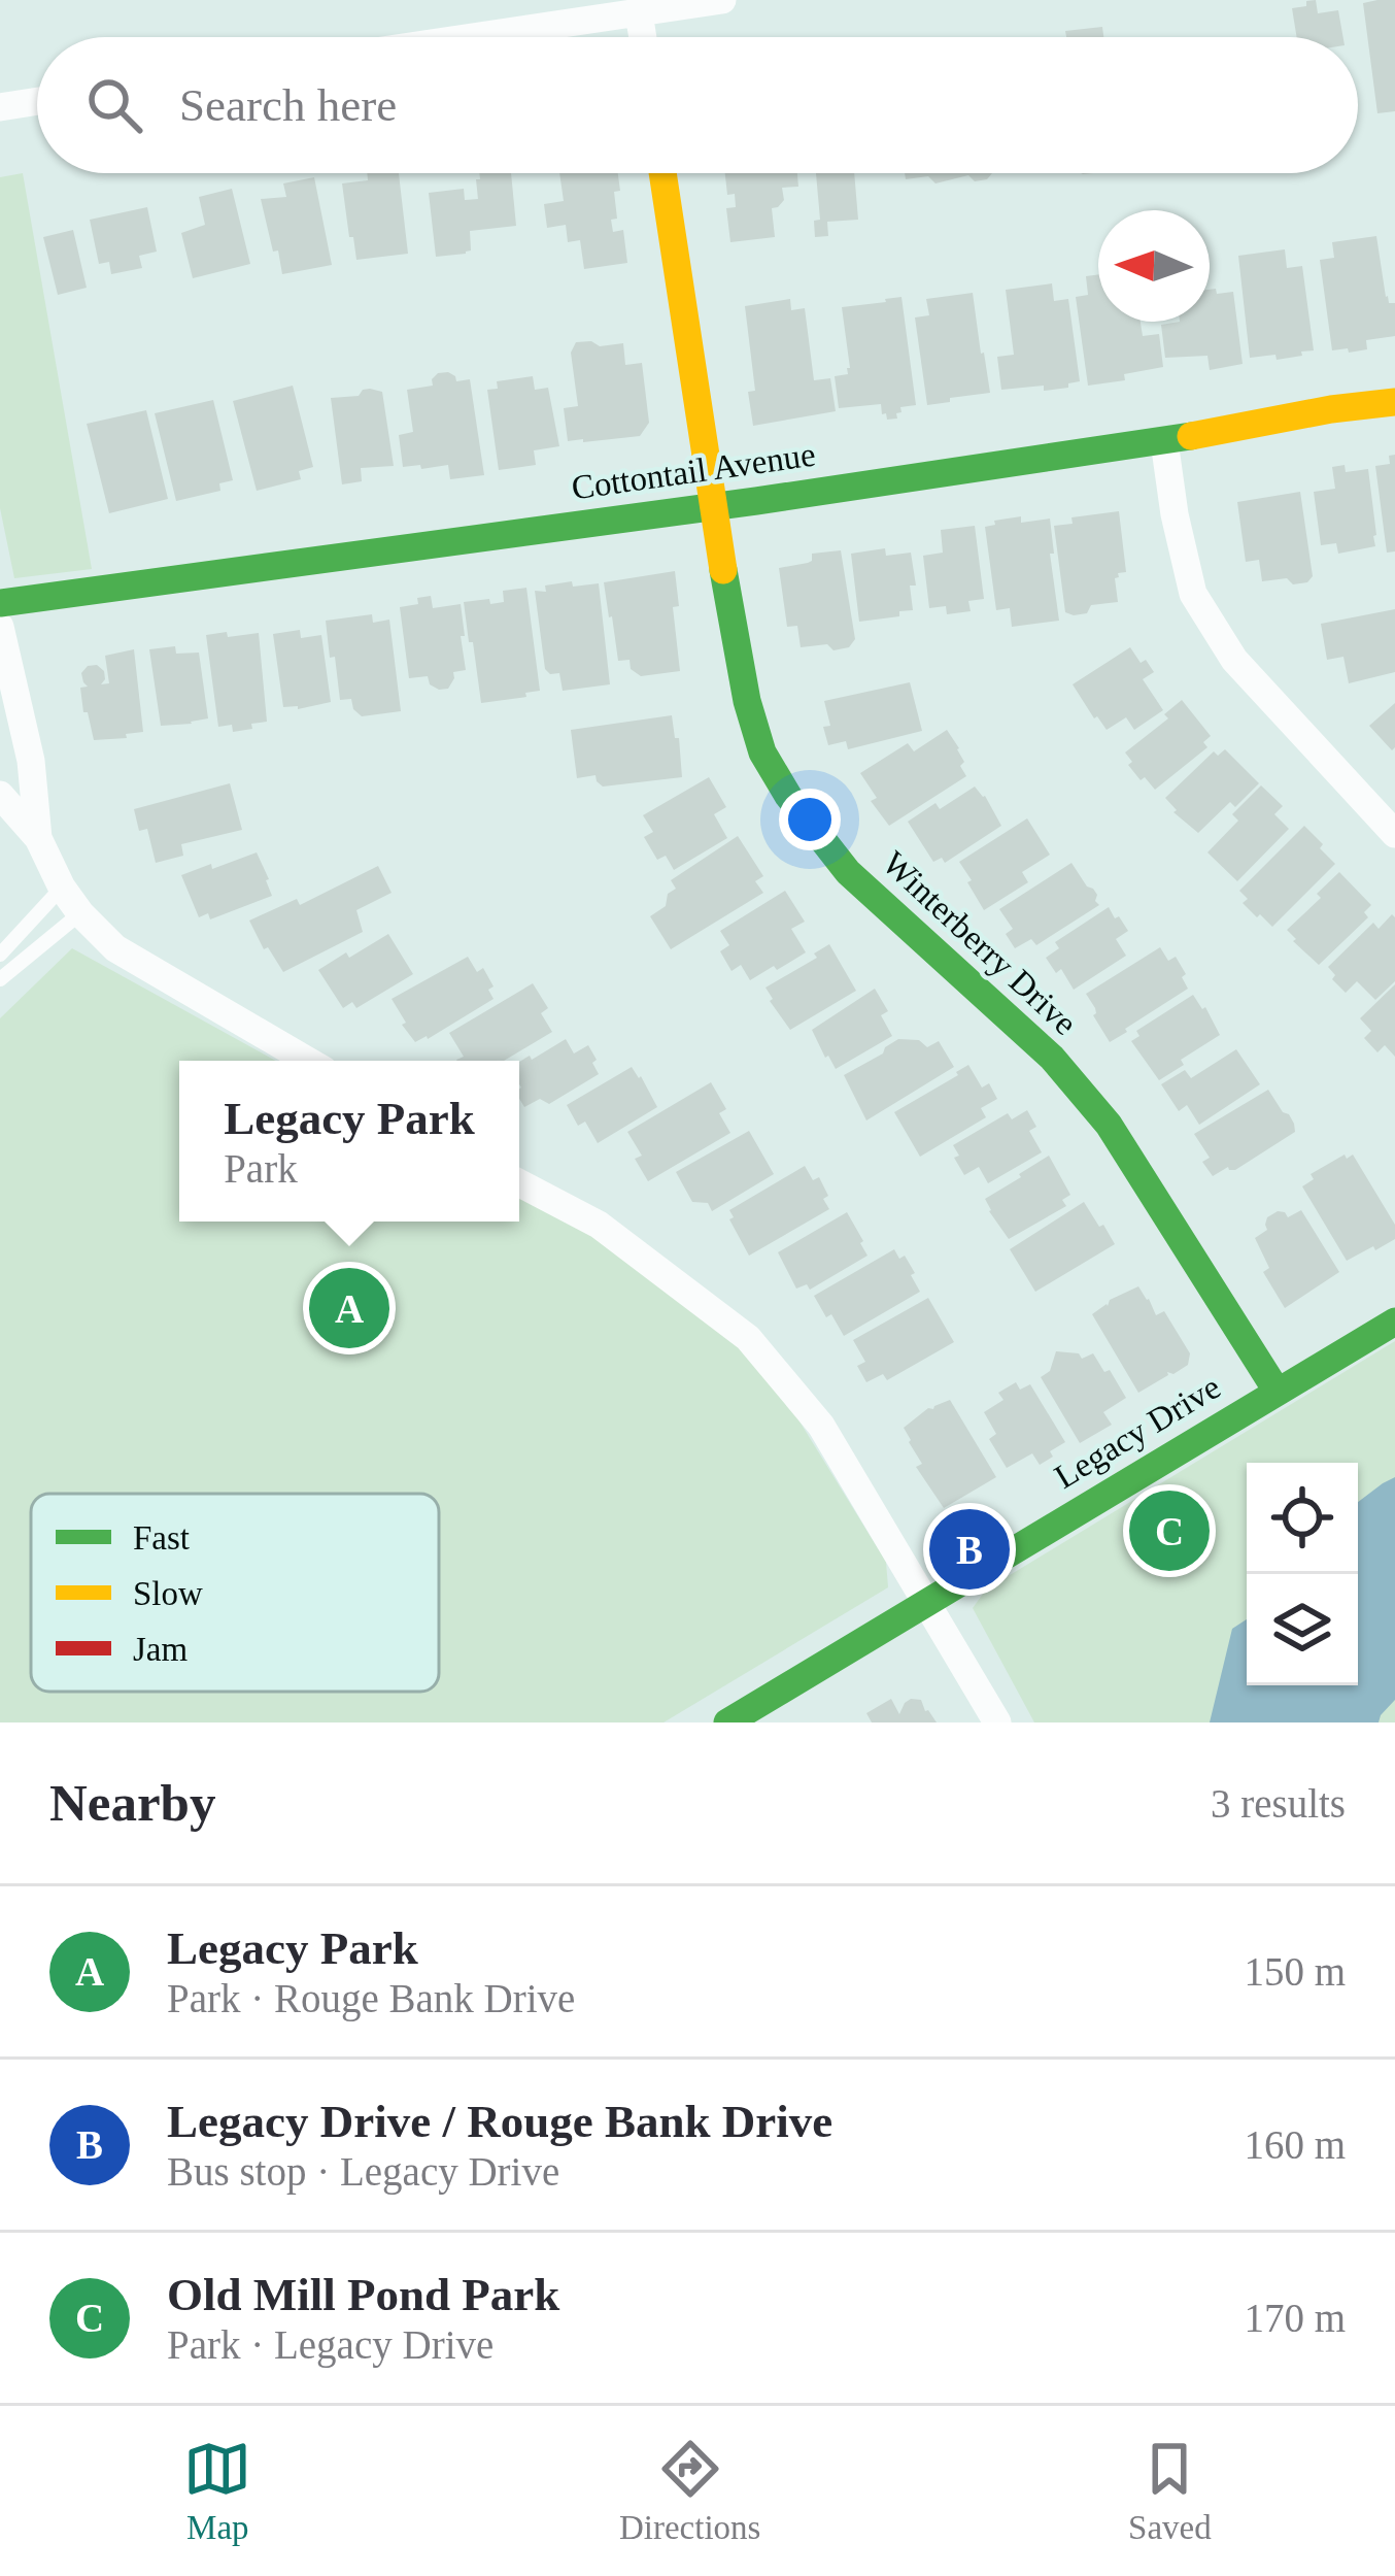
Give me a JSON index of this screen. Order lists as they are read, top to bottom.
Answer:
{
  "streets": {
    "street": ["Cottontail Avenue", "Winterberry Drive", "Legacy Drive"]
  },
  "crossings": [
    ["Cottontail Avenue", "Winterberry Drive"],
    ["Winterberry Drive", "Legacy Drive"]
  ],
  "legend": ["Fast", "Slow", "Jam"],
  "north": "left",
  "page": {
    "search": "Search here",
    "popup": ["Legacy Park", "Park"],
    "pins": ["A", "C", "B"],
    "heading": ["Nearby", "3 results"],
    "list": [
      {
        "mark": "A",
        "name": "Legacy Park",
        "note": "Park · Rouge Bank Drive",
        "value": "150 m"
      },
      {
        "mark": "B",
        "name": "Legacy Drive / Rouge Bank Drive",
        "note": "Bus stop · Legacy Drive",
        "value": "160 m"
      },
      {
        "mark": "C",
        "name": "Old Mill Pond Park",
        "note": "Park · Legacy Drive",
        "value": "170 m"
      }
    ],
    "nav": ["Map", "Directions", "Saved"]
  }
}
